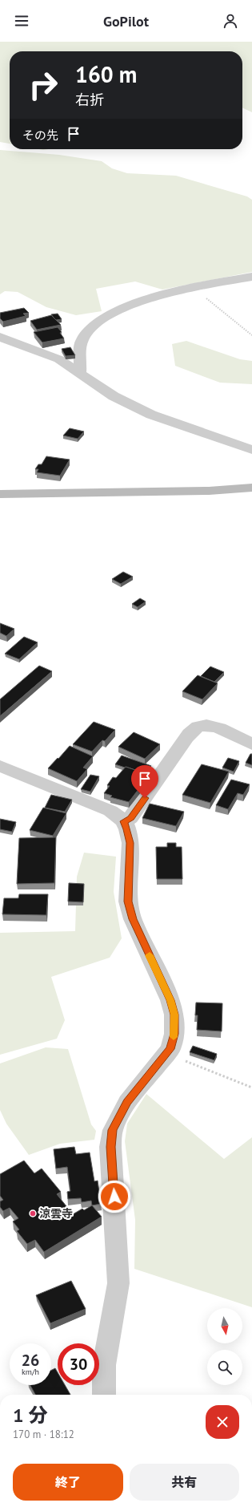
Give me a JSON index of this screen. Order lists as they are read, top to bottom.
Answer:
{
  "places": ["涼雲寺"],
  "north": "bottom",
  "page": {
    "header": "GoPilot",
    "turn": ["160 m", "右折"],
    "then": "その先",
    "speed": "26 km/h",
    "limit": "30",
    "heading": ["1 分", "170 m · 18:12"],
    "buttons": ["終了", "共有"]
  }
}
